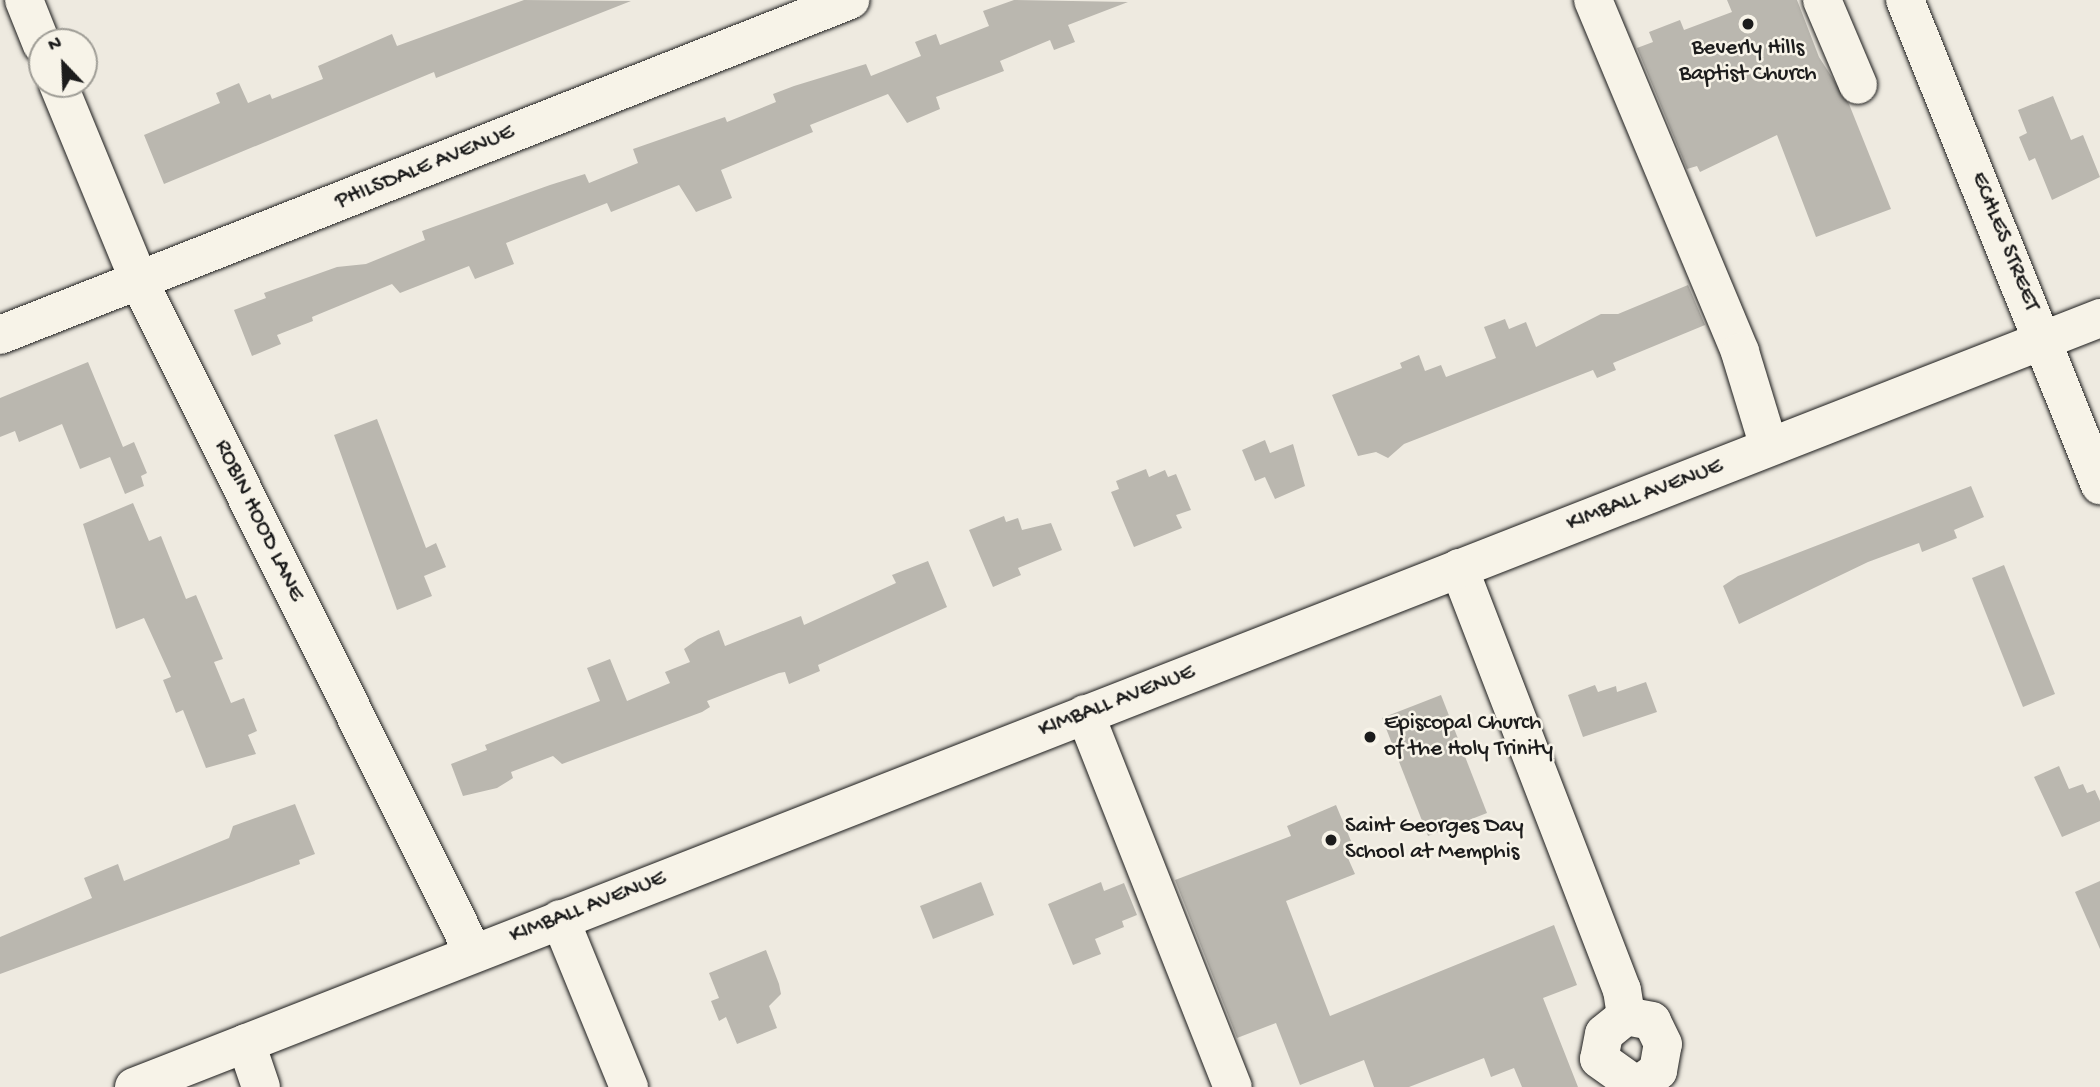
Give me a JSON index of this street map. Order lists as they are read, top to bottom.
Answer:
{
  "streets": {
    "street": [
      "PHILSDALE AVENUE",
      "ECHLES STREET",
      "KIMBALL AVENUE",
      "ROBIN HOOD LANE"
    ]
  },
  "crossings": [
    ["PHILSDALE AVENUE", "ROBIN HOOD LANE"],
    ["ECHLES STREET", "KIMBALL AVENUE"],
    ["KIMBALL AVENUE", "ROBIN HOOD LANE"]
  ],
  "places": ["Beverly Hills Baptist Church", "Episcopal Church of the Holy Trinity", "Saint Georges Day School at Memphis"],
  "north": "top left"
}
